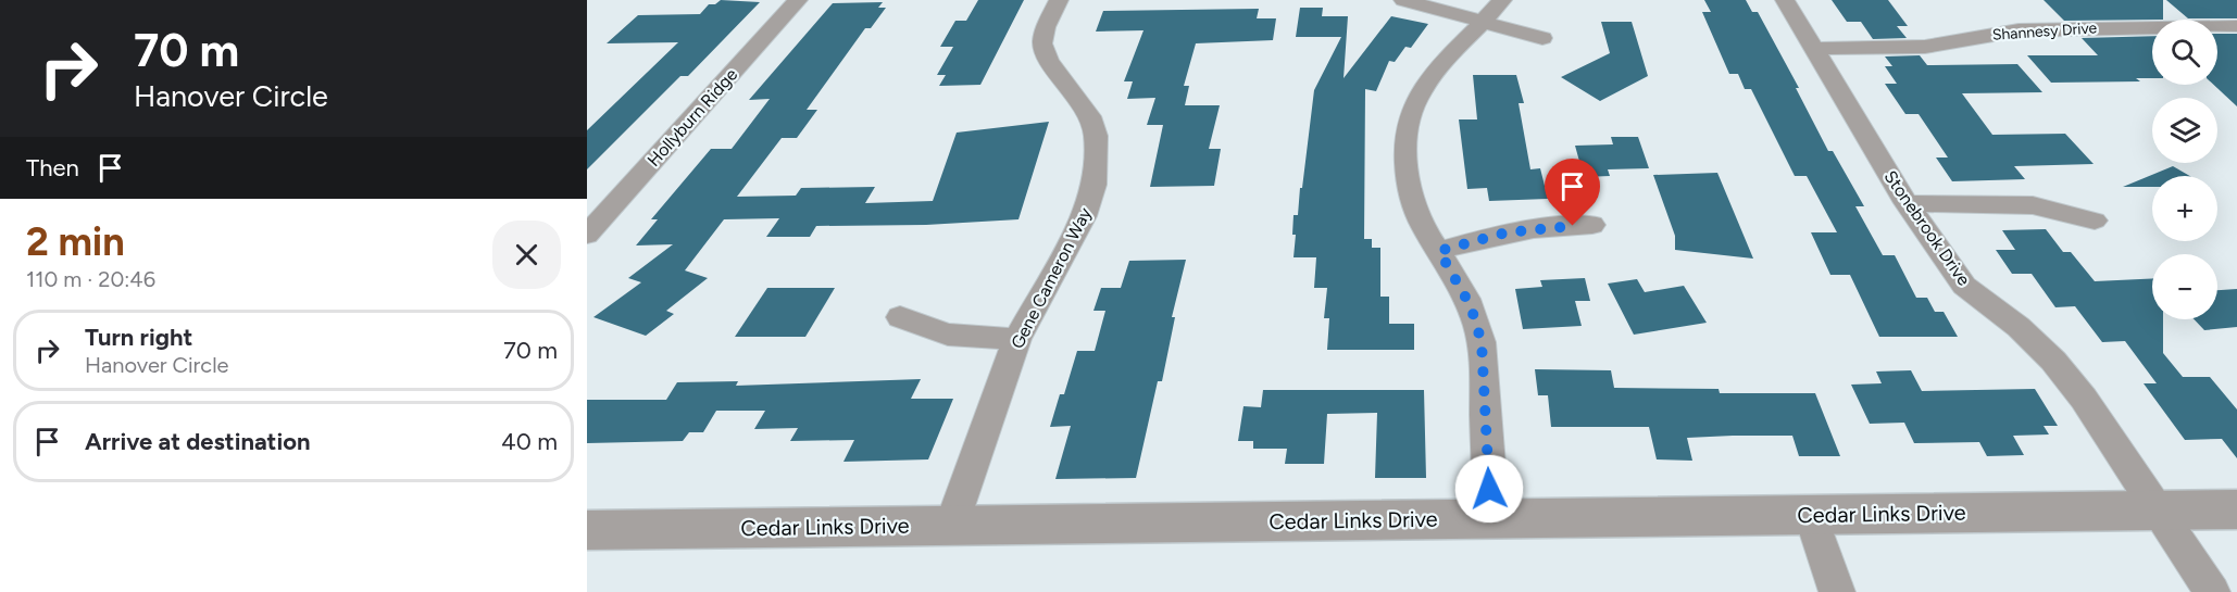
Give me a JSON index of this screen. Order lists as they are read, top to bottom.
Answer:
{
  "streets": {
    "street": [
      "Shannesy Drive",
      "Hollyburn Ridge",
      "Stonebrook Drive",
      "Gene Cameron Way",
      "Cedar Links Drive"
    ]
  },
  "crossings": [
    ["Shannesy Drive", "Stonebrook Drive"],
    ["Stonebrook Drive", "Cedar Links Drive"],
    ["Gene Cameron Way", "Cedar Links Drive"]
  ],
  "page": {
    "turn": ["70 m", "Hanover Circle"],
    "map_buttons": ["+", "−"],
    "then": "Then",
    "heading": ["2 min", "110 m · 20:46"],
    "list": [
      {
        "name": "Turn right",
        "note": "Hanover Circle",
        "value": "70 m"
      },
      {
        "name": "Arrive at destination",
        "value": "40 m"
      }
    ]
  }
}
